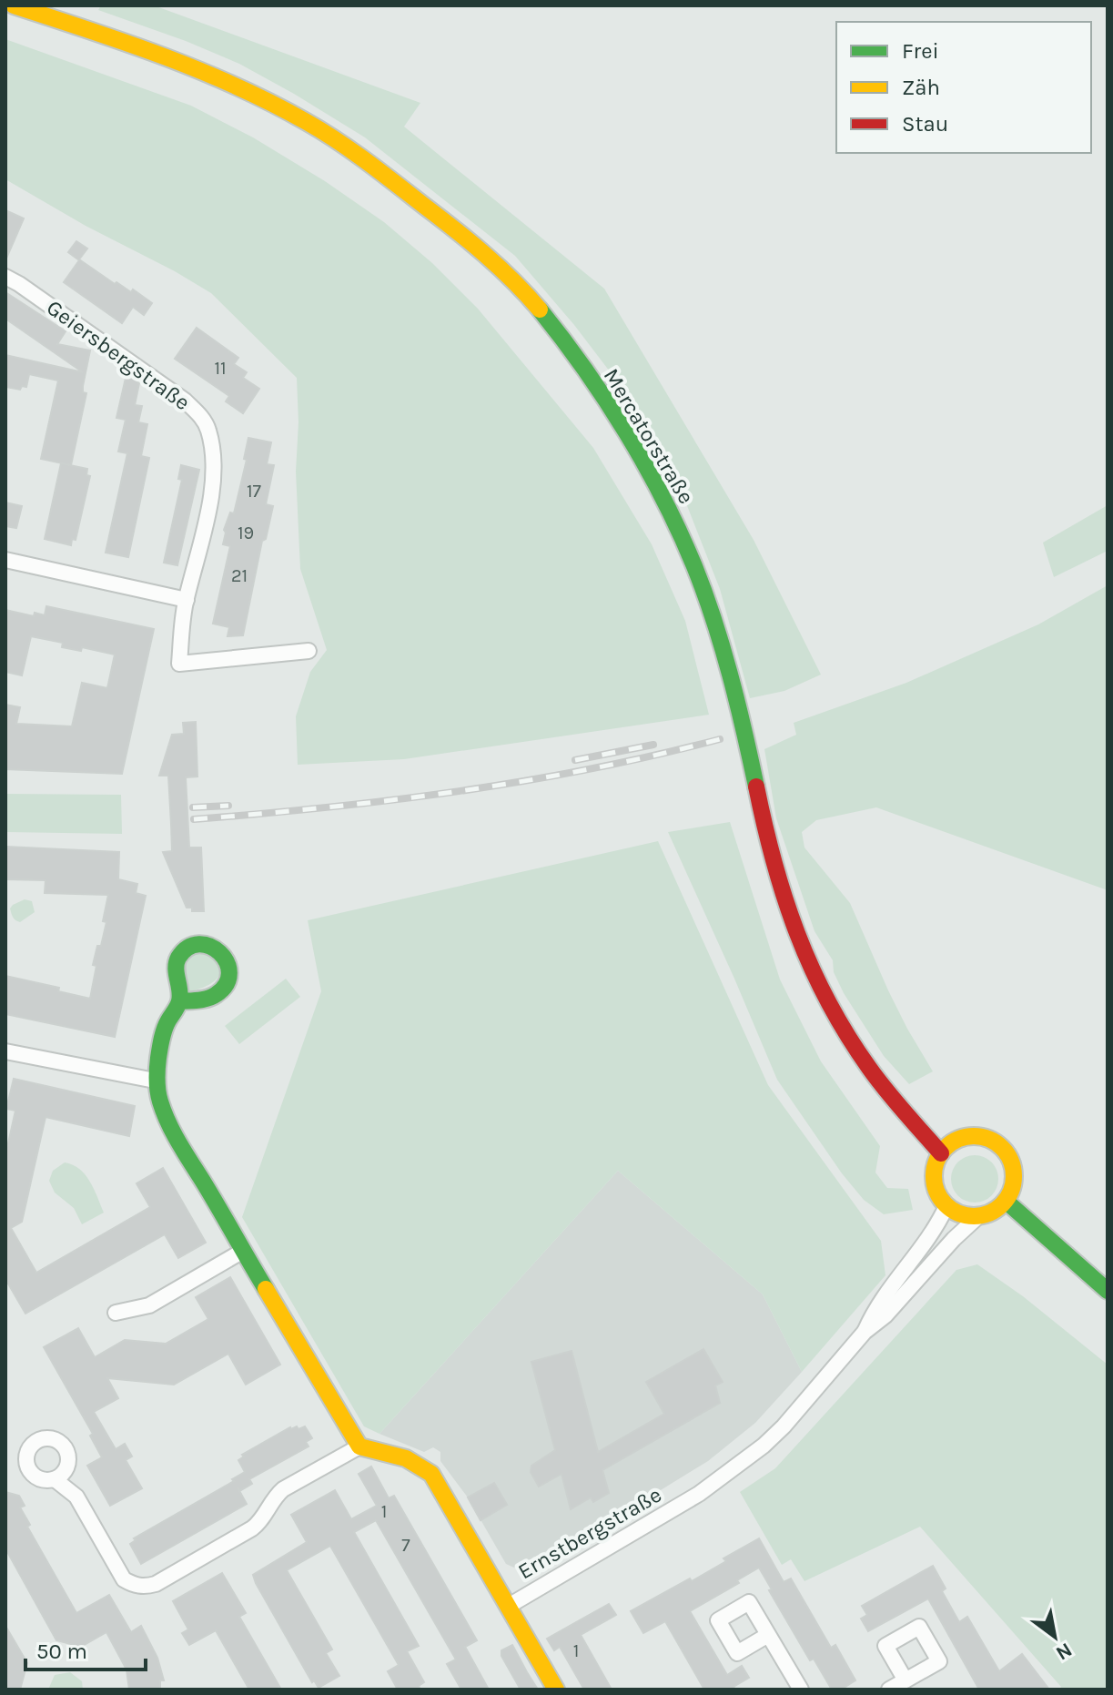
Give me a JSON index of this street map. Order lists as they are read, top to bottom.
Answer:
{
  "streets": {
    "main road": ["Mercatorstraße", "Ernstbergstraße"],
    "street": ["Geiersbergstraße"]
  },
  "crossings": [
    ["Mercatorstraße", "Ernstbergstraße"]
  ],
  "house_numbers": [
    "11",
    "17",
    "19",
    "21",
    "1",
    "7",
    "1"
  ],
  "legend": ["Frei", "Zäh", "Stau"],
  "scale_bar": "50 m",
  "north": "bottom right"
}
